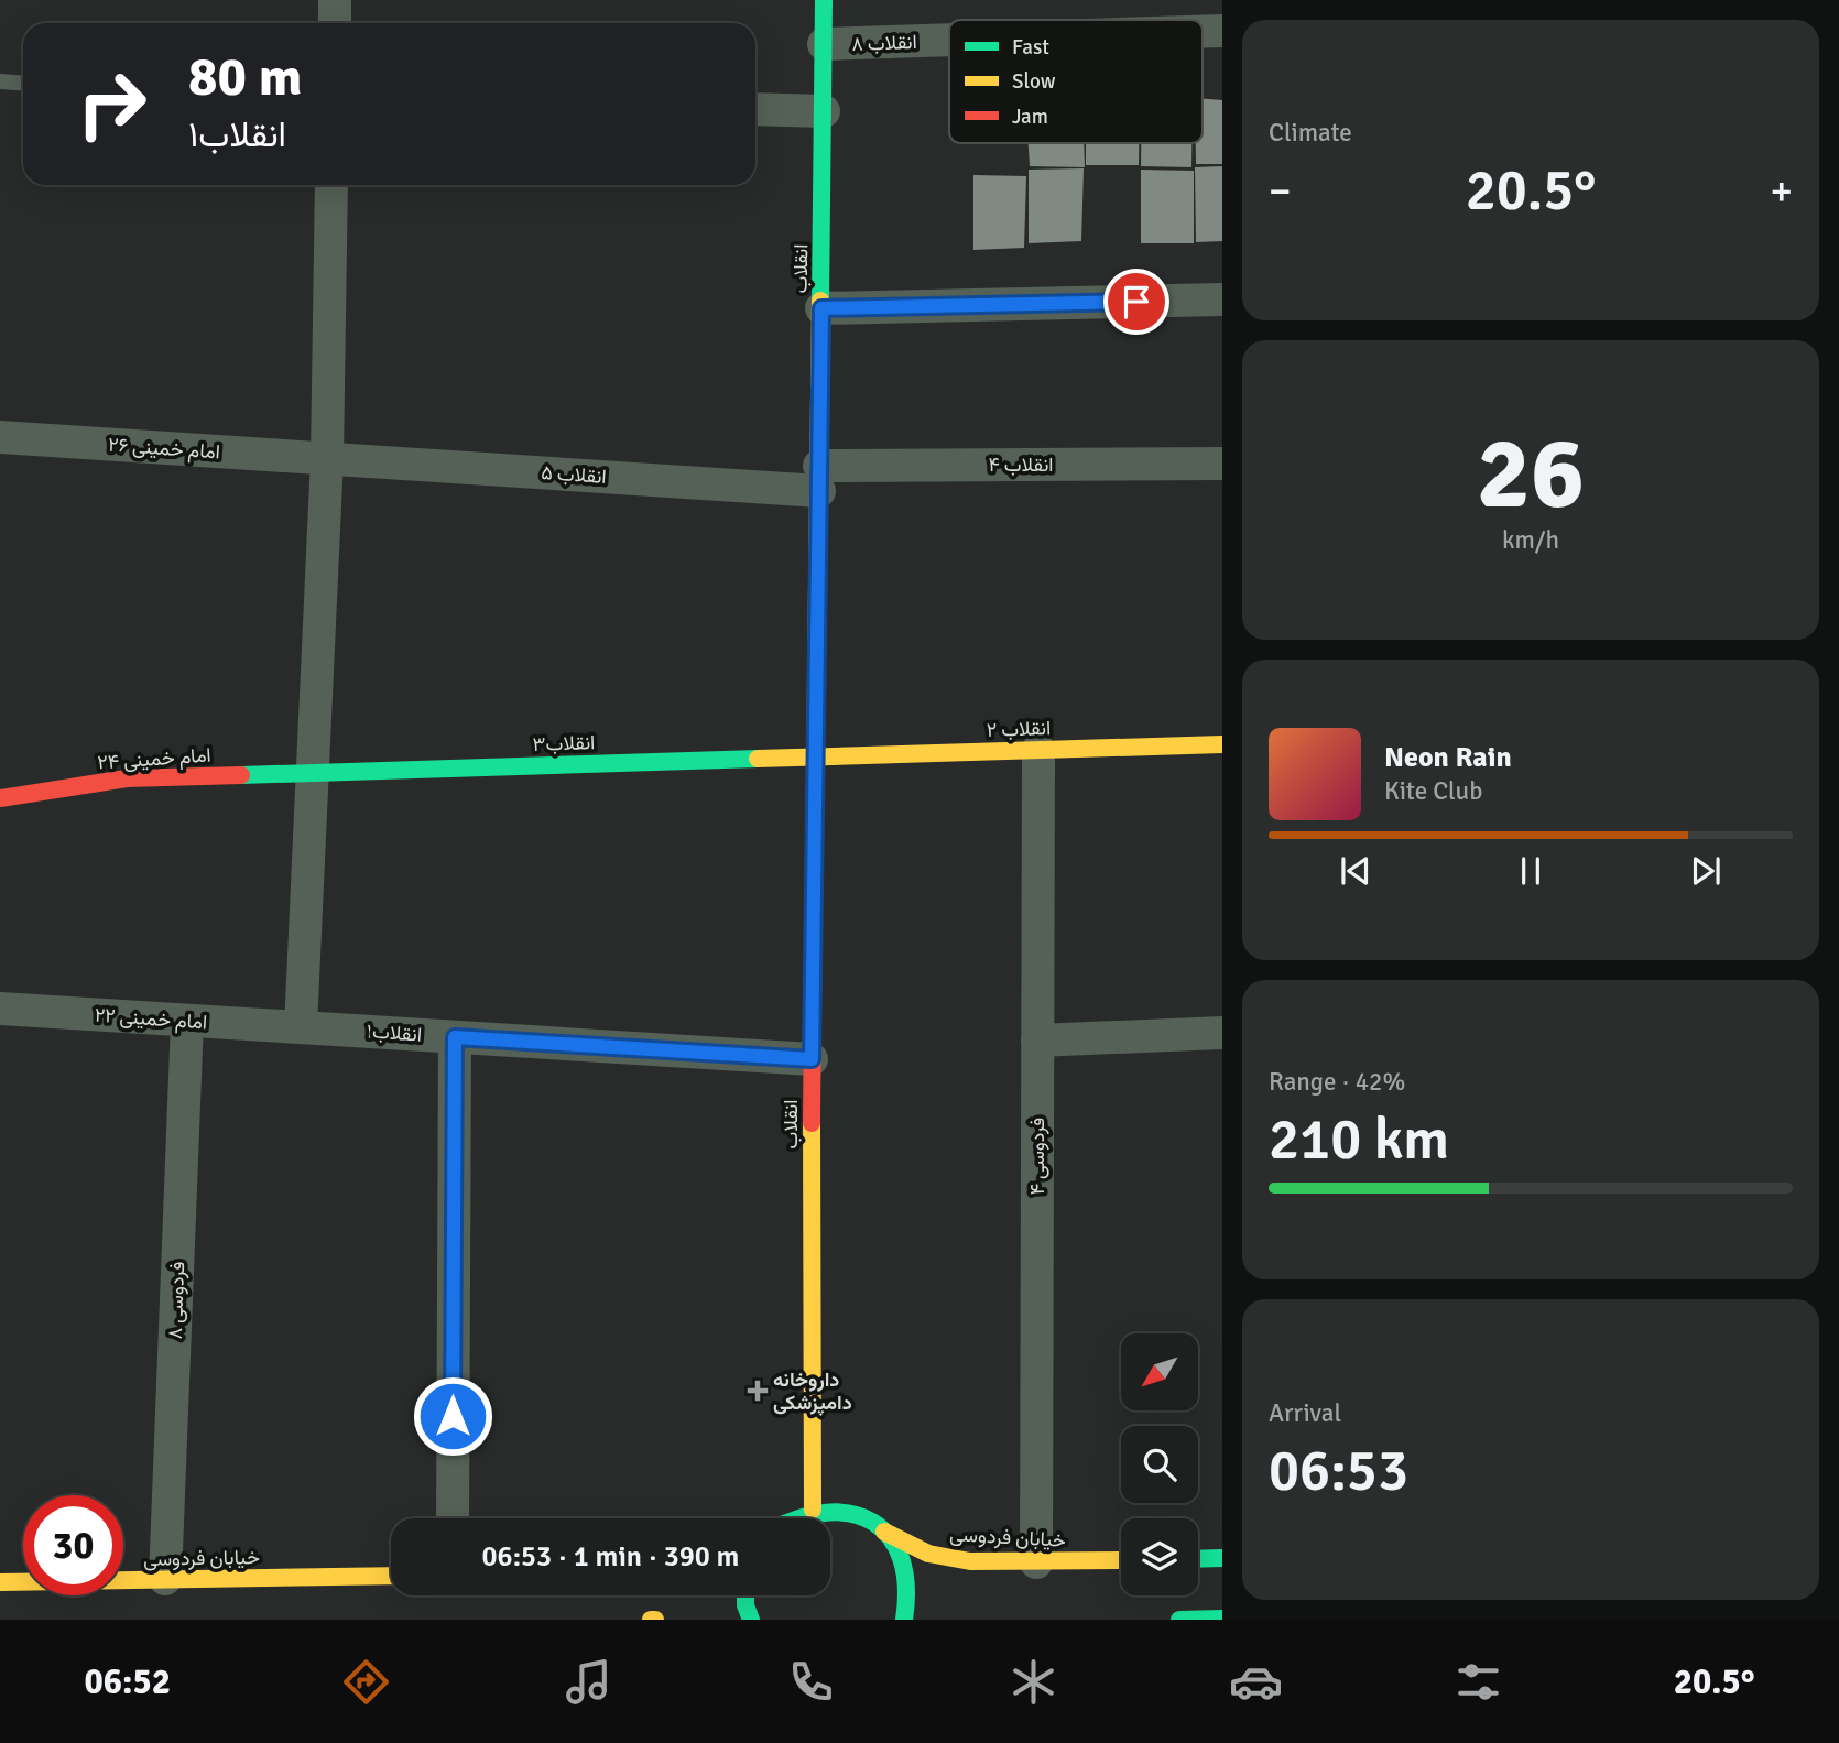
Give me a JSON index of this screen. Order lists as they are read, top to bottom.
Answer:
{
  "streets": {
    "street": [
      "انقلاب ۸",
      "انقلاب",
      "امام خمینی ۲۶",
      "انقلاب ۴",
      "انقلاب ۵",
      "انقلاب ۲",
      "انقلاب۳",
      "امام خمینی ۲۴",
      "امام خمینی ۲۲",
      "انقلاب۱",
      "فردوسی ۴",
      "فردوسی ۸",
      "خیابان فردوسی"
    ]
  },
  "crossings": [
    ["انقلاب ۸", "انقلاب"],
    ["انقلاب", "انقلاب ۴"],
    ["انقلاب", "انقلاب ۵"],
    ["انقلاب", "انقلاب ۲"],
    ["انقلاب", "انقلاب۳"],
    ["انقلاب", "انقلاب۱"],
    ["انقلاب", "خیابان فردوسی"],
    ["امام خمینی ۲۶", "انقلاب ۵"],
    ["انقلاب ۴", "انقلاب ۵"],
    ["انقلاب ۲", "انقلاب۳"],
    ["انقلاب ۲", "فردوسی ۴"],
    ["انقلاب۳", "امام خمینی ۲۴"],
    ["امام خمینی ۲۲", "انقلاب۱"],
    ["امام خمینی ۲۲", "فردوسی ۸"],
    ["فردوسی ۴", "خیابان فردوسی"],
    ["فردوسی ۸", "خیابان فردوسی"]
  ],
  "places": {
    "health": ["داروخانه دامپزشکی"]
  },
  "legend": ["Fast", "Slow", "Jam"],
  "north": "bottom left",
  "page": {
    "tile": [
      "Climate",
      ["26", "km/h"],
      ["Range · 42%", "210 km"],
      ["Arrival", "06:53"]
    ],
    "turn": ["80 m", "انقلاب۱"],
    "heat": ["−", "20.5°", "+"],
    "song": ["Neon Rain", "Kite Club"],
    "limit": "30",
    "trip": "06:53 · 1 min · 390 m",
    "tabs": ["06:52", "20.5°"]
  }
}
